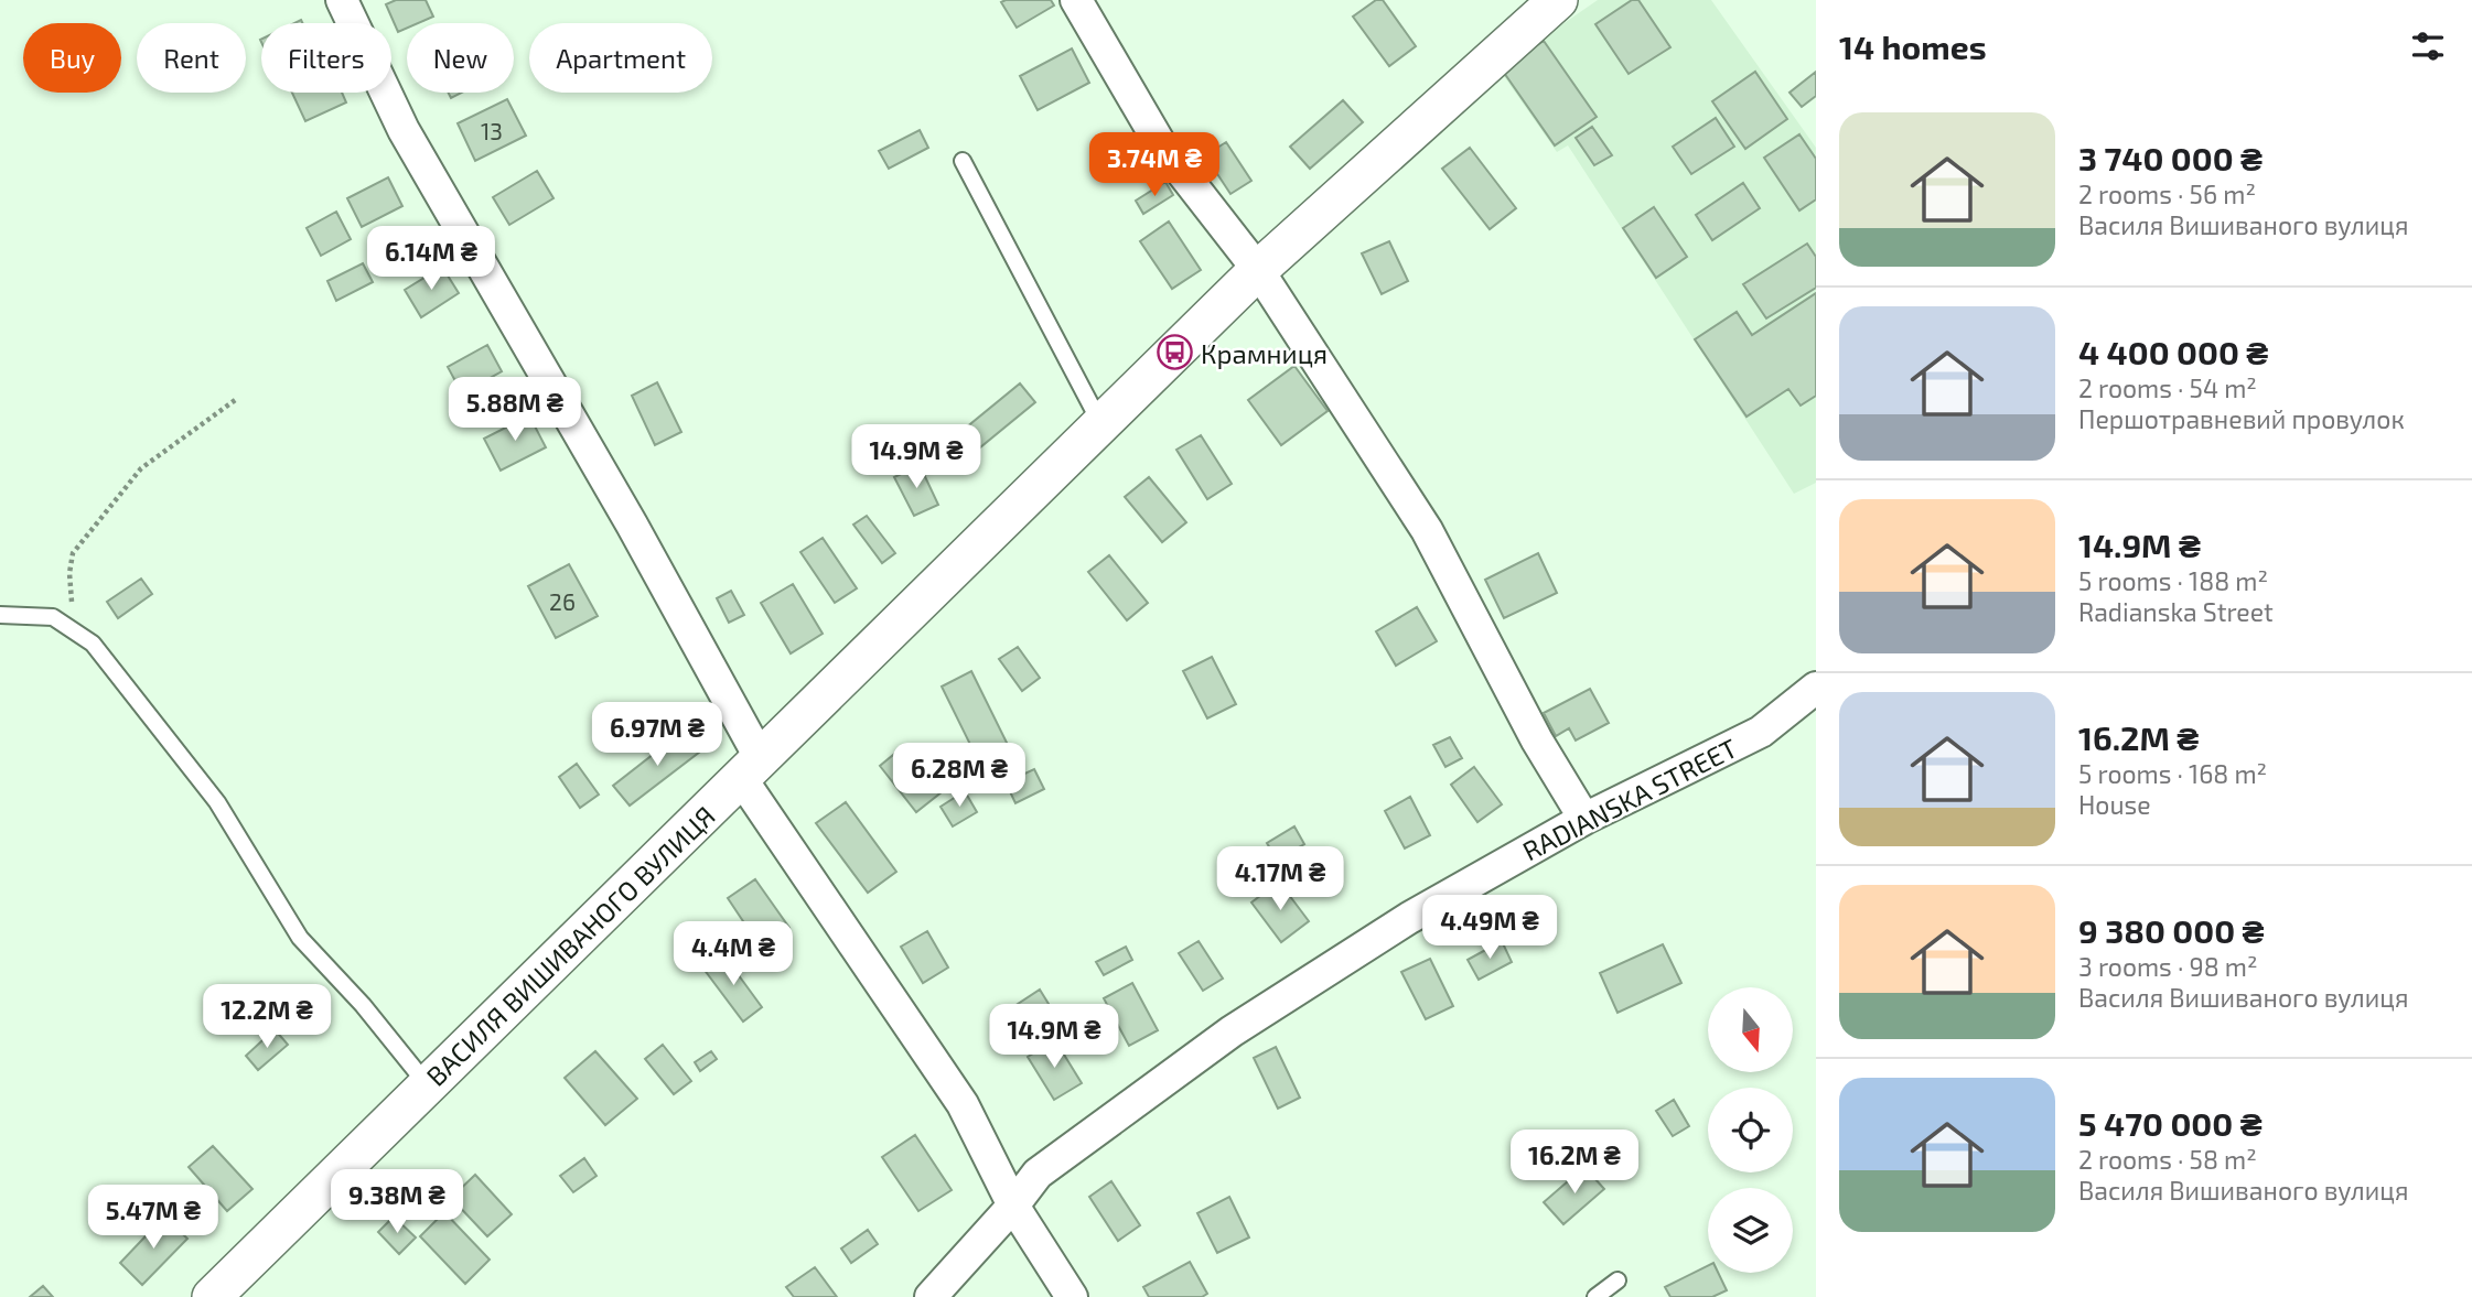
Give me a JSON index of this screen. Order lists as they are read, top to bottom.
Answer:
{
  "streets": {
    "street": ["RADIANSKA STREET", "ВАСИЛЯ ВИШИВАНОГО ВУЛИЦЯ"]
  },
  "places": {
    "bus stop": ["Крамниця"]
  },
  "house_numbers": ["13", "26"],
  "north": "bottom",
  "page": {
    "heading": "14 homes",
    "chip": [
      "Buy",
      "Rent",
      "Filters",
      "New",
      "Apartment"
    ],
    "list": [
      {
        "name": "3 740 000 ₴",
        "note": "2 rooms · 56 m² · Василя Вишиваного вулиця"
      },
      {
        "name": "4 400 000 ₴",
        "note": "2 rooms · 54 m² · Першотравневий провулок"
      },
      {
        "name": "14.9M ₴",
        "note": "5 rooms · 188 m² · Radianska Street"
      },
      {
        "name": "16.2M ₴",
        "note": "5 rooms · 168 m² · House"
      },
      {
        "name": "9 380 000 ₴",
        "note": "3 rooms · 98 m² · Василя Вишиваного вулиця"
      },
      {
        "name": "5 470 000 ₴",
        "note": "2 rooms · 58 m² · Василя Вишиваного вулиця"
      }
    ],
    "price": [
      "3.74M ₴",
      "6.14M ₴",
      "5.88M ₴",
      "14.9M ₴",
      "6.97M ₴",
      "6.28M ₴",
      "4.17M ₴",
      "4.49M ₴",
      "4.4M ₴",
      "12.2M ₴",
      "14.9M ₴",
      "16.2M ₴",
      "9.38M ₴",
      "5.47M ₴"
    ]
  }
}
